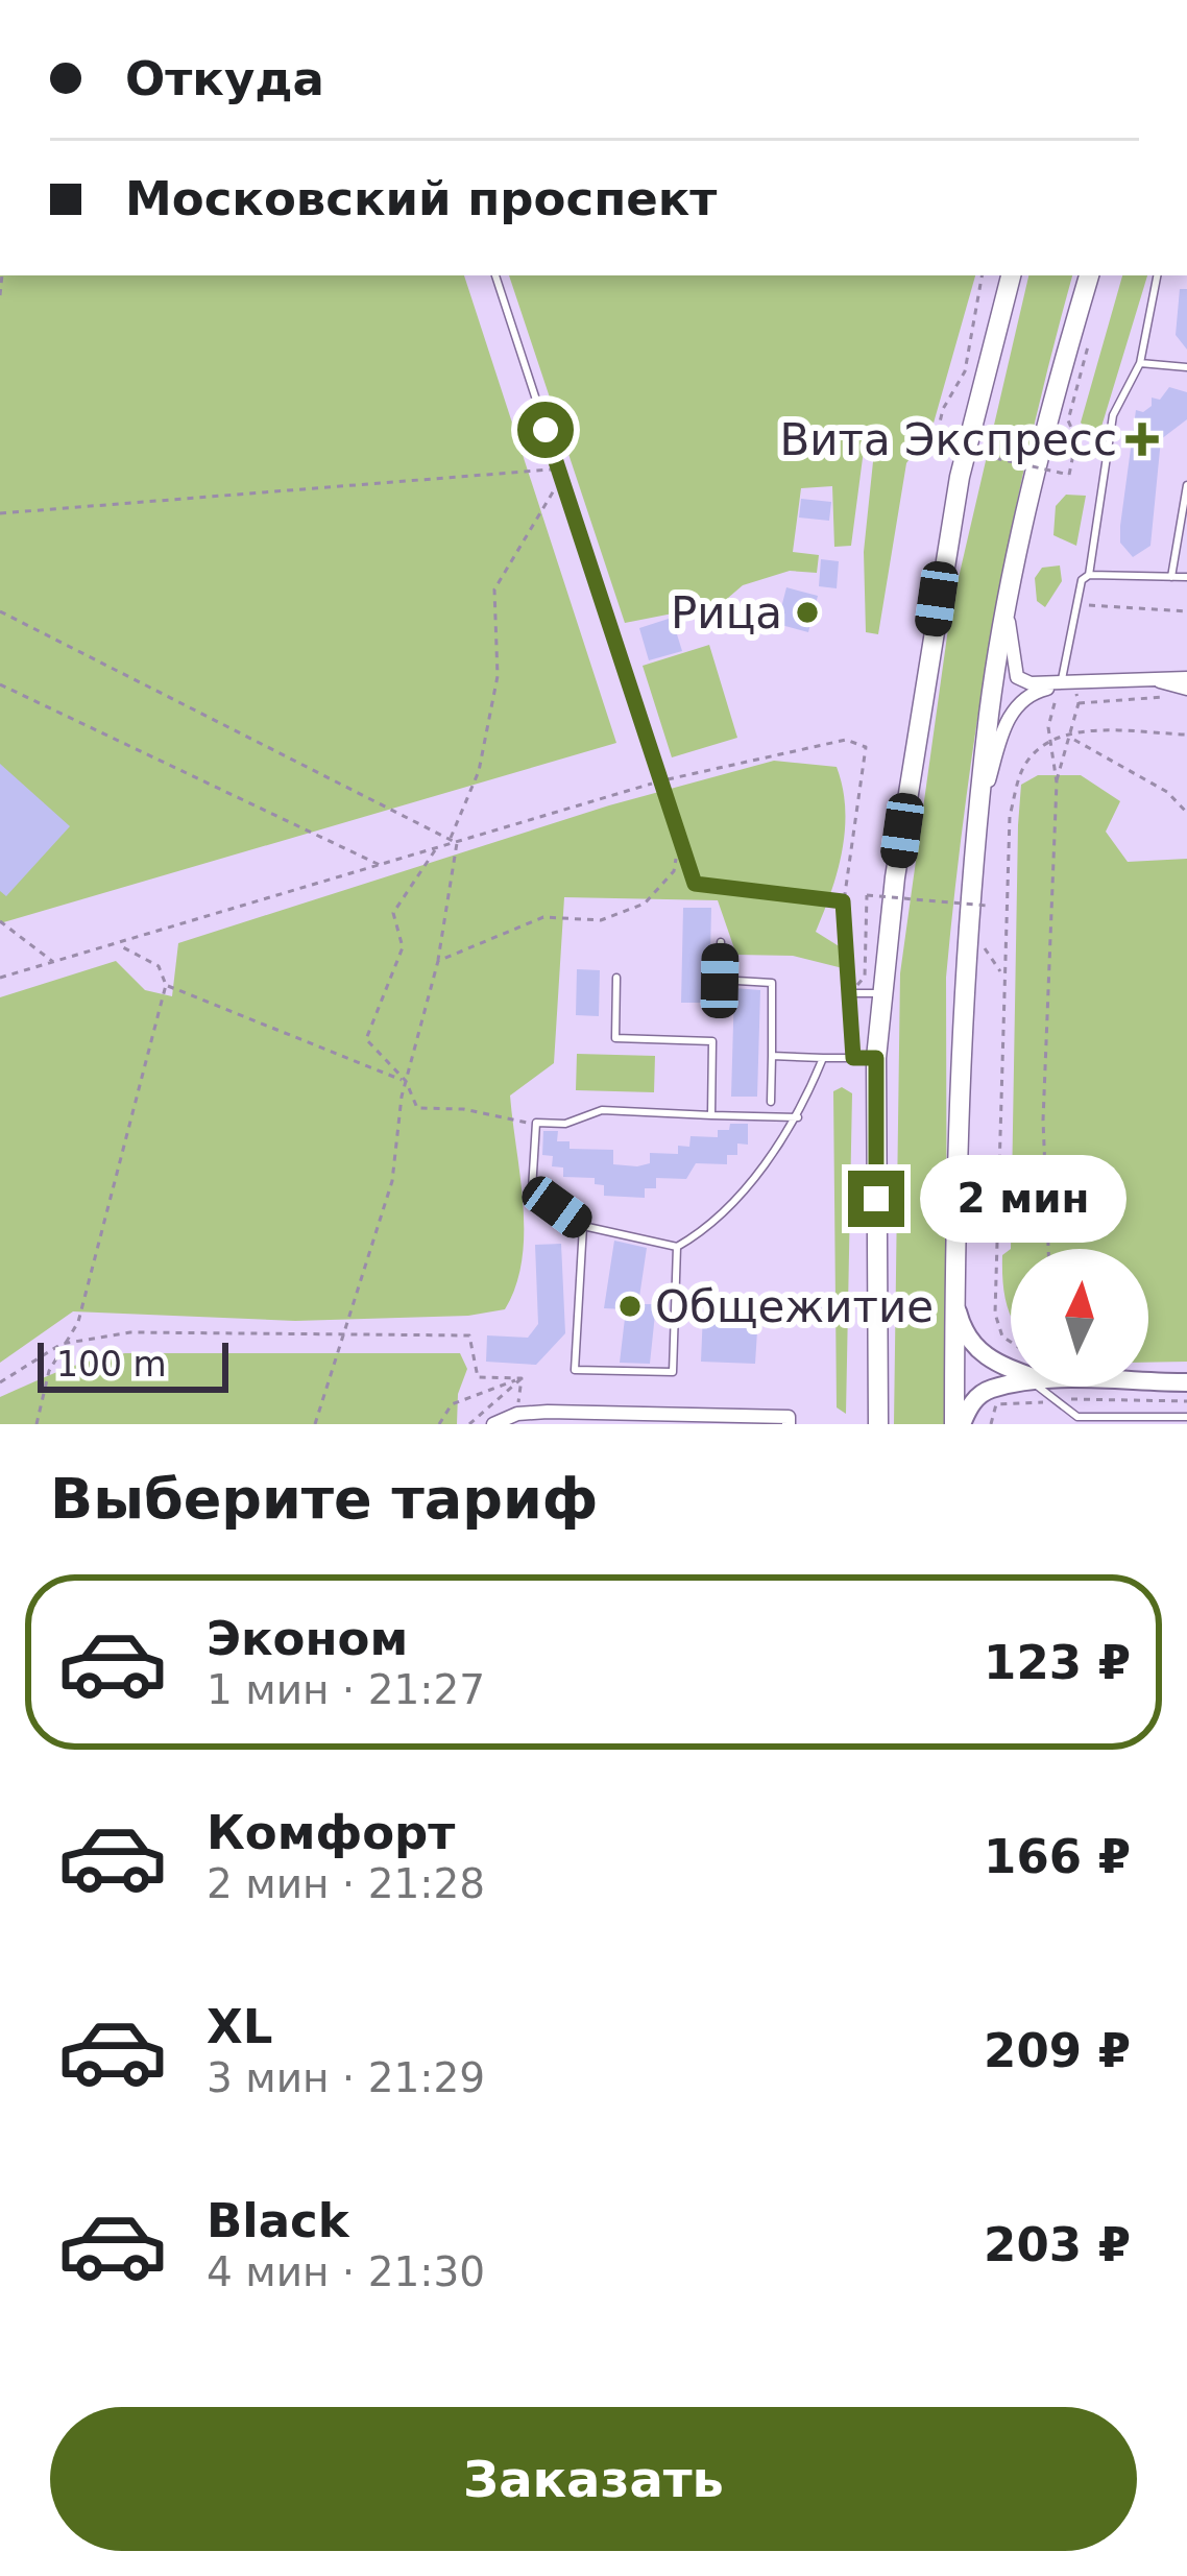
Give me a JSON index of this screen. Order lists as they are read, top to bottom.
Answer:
{
  "places": {
    "health": ["Вита Экспресс"],
    "other": ["Рица", "Общежитие"]
  },
  "scale_bar": "100 m",
  "north": "top",
  "page": {
    "banner": ["Откуда", "Московский проспект"],
    "bubble": "2 мин",
    "scale": "100 m",
    "heading": "Выберите тариф",
    "list": [
      {
        "name": "Эконом",
        "note": "1 мин · 21:27",
        "value": "123 ₽"
      },
      {
        "name": "Комфорт",
        "note": "2 мин · 21:28",
        "value": "166 ₽"
      },
      {
        "name": "XL",
        "note": "3 мин · 21:29",
        "value": "209 ₽"
      },
      {
        "name": "Black",
        "note": "4 мин · 21:30",
        "value": "203 ₽"
      }
    ],
    "buttons": "Заказать"
  }
}
